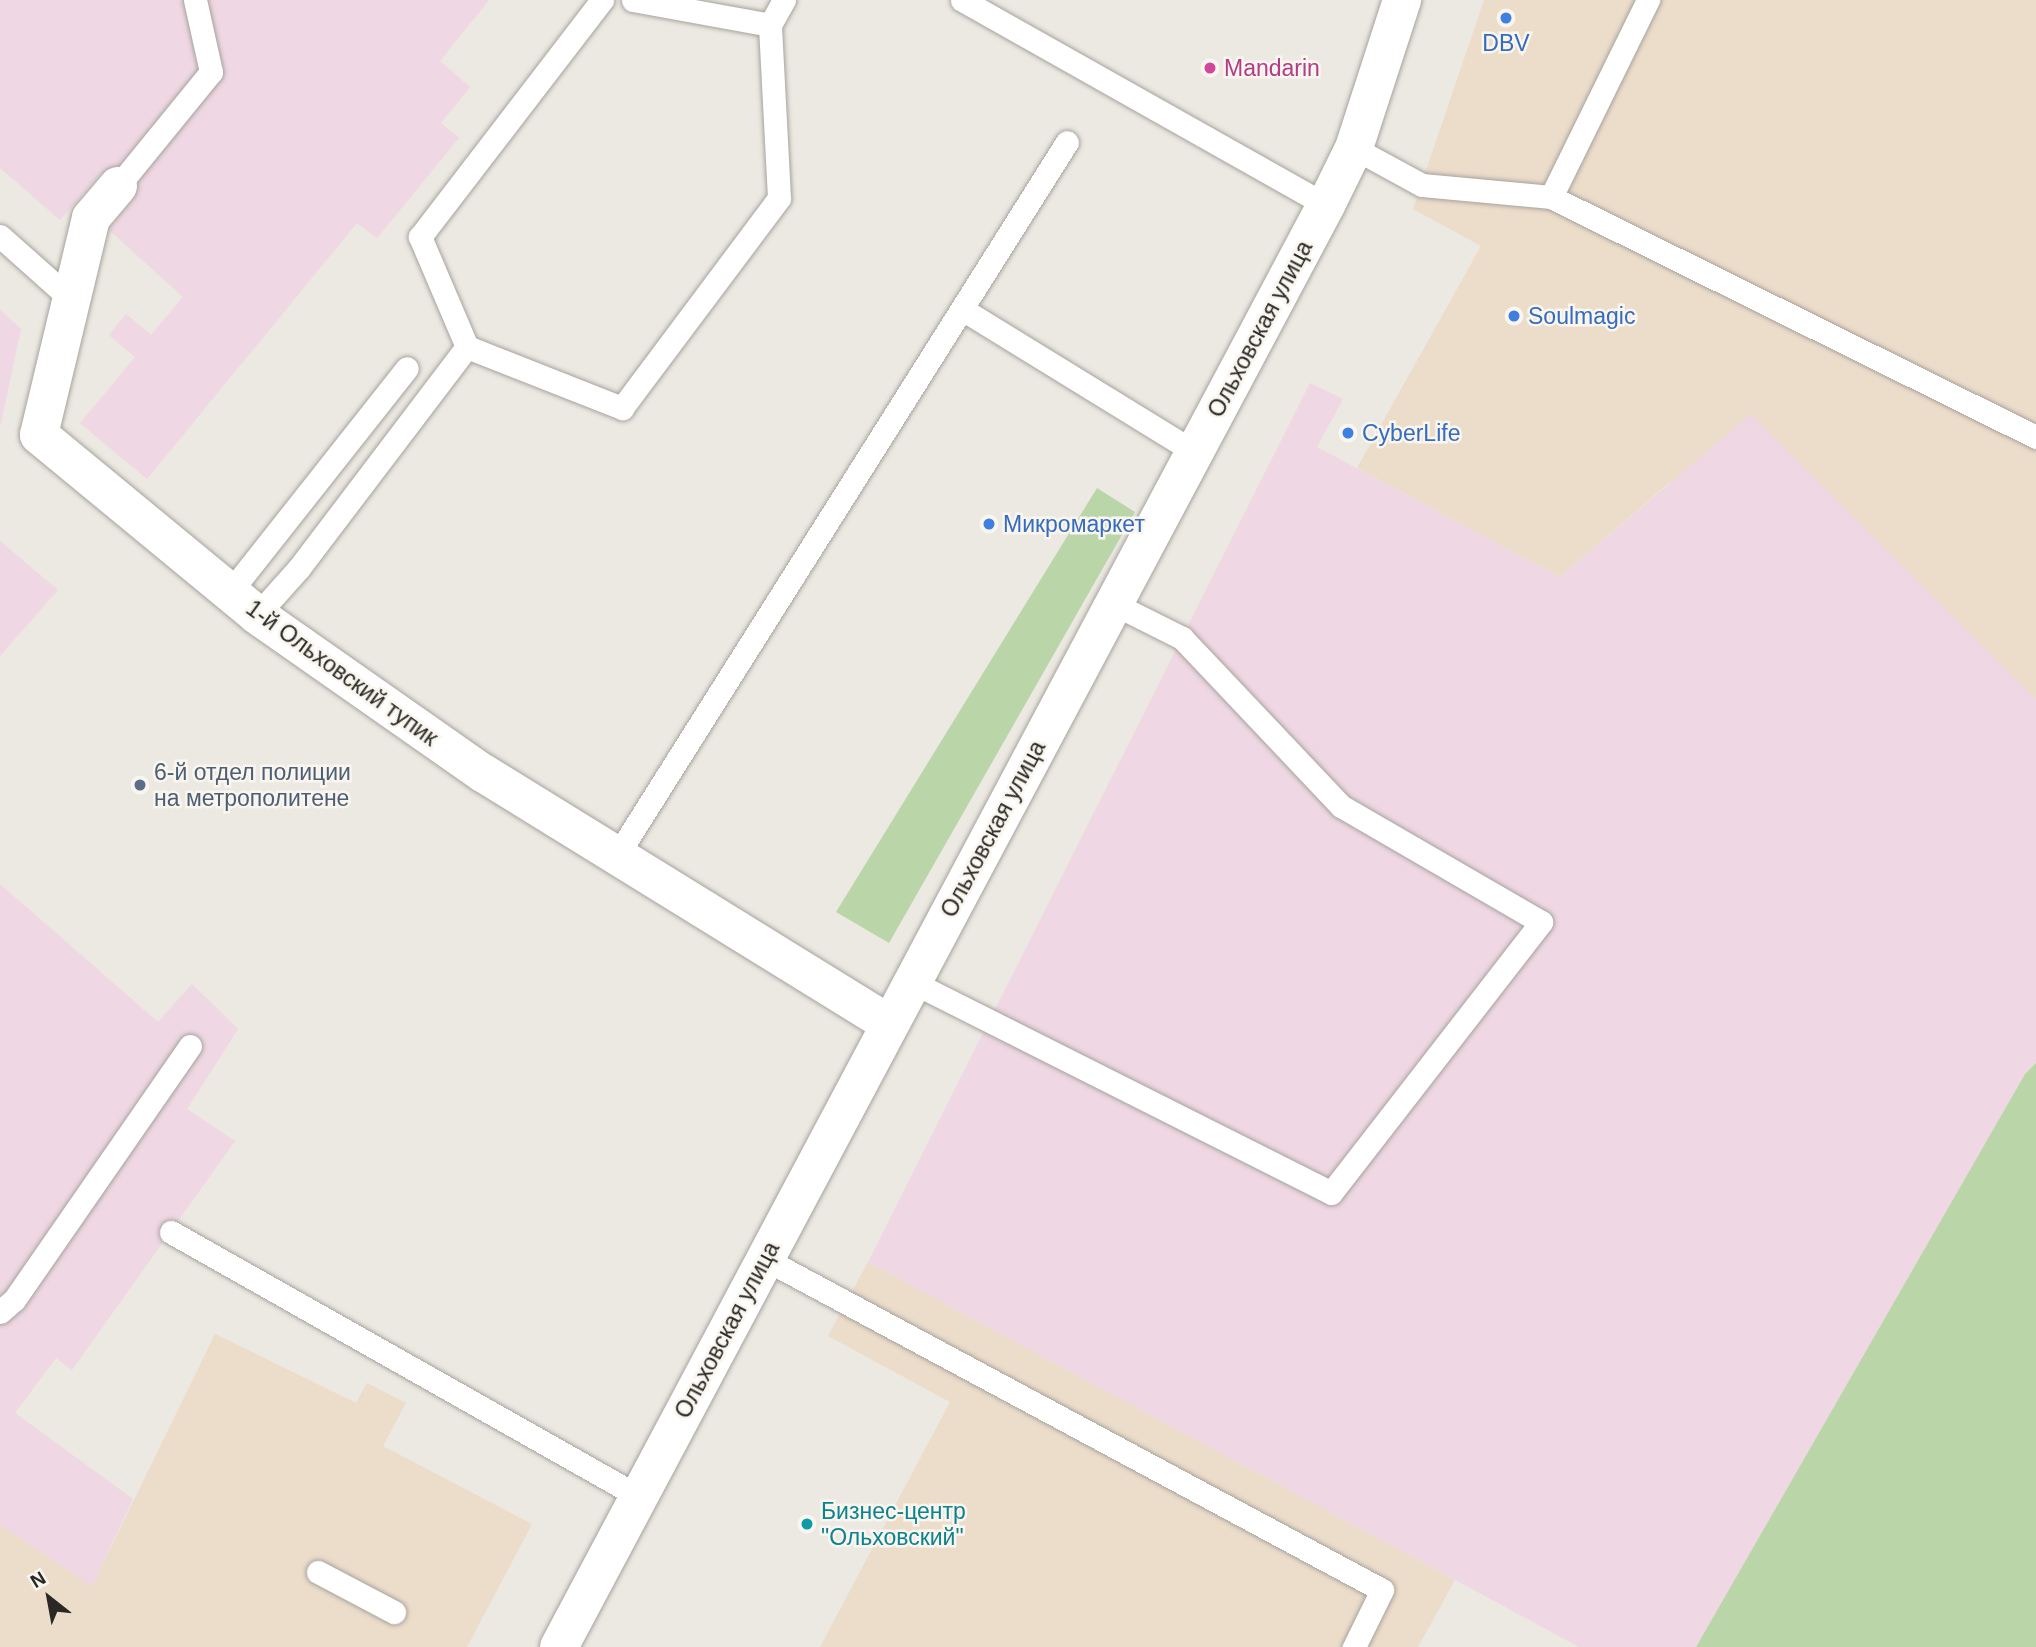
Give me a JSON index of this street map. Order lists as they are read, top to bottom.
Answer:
{
  "streets": {
    "street": ["Ольховская улица", "1-й Ольховский тупик"]
  },
  "crossings": [
    ["Ольховская улица", "1-й Ольховский тупик"]
  ],
  "places": [
    "DBV",
    "Mandarin",
    "Soulmagic",
    "CyberLife",
    "Микромаркет",
    "6-й отдел полиции на метрополитене",
    "Бизнес-центр \"Ольховский\""
  ],
  "north": "top left"
}
